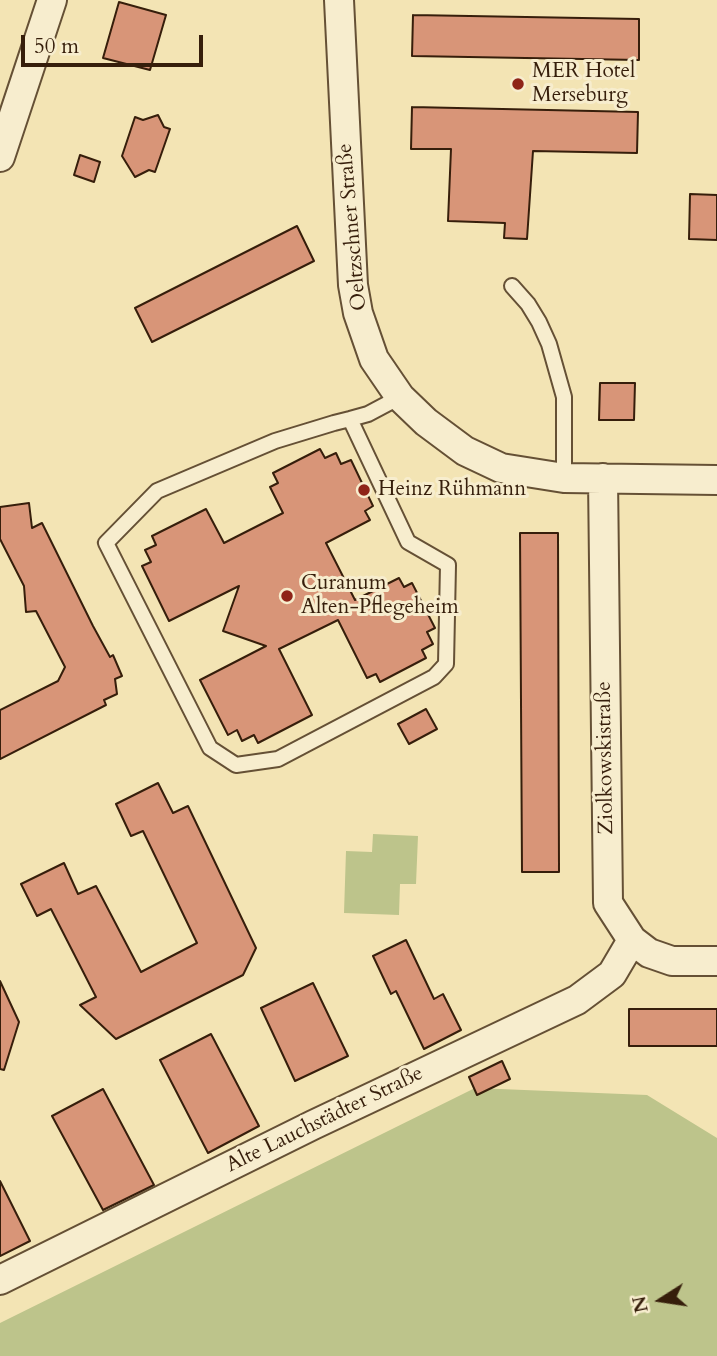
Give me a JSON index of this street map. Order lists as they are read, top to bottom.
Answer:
{
  "streets": {
    "street": ["Oeltzschner Straße", "Ziolkowskistraße", "Alte Lauchstädter Straße"]
  },
  "crossings": [
    ["Oeltzschner Straße", "Ziolkowskistraße"],
    ["Ziolkowskistraße", "Alte Lauchstädter Straße"]
  ],
  "places": ["MER Hotel Merseburg", "Heinz Rühmann", "Curanum Alten-Pflegeheim"],
  "scale_bar": "50 m",
  "north": "left"
}
